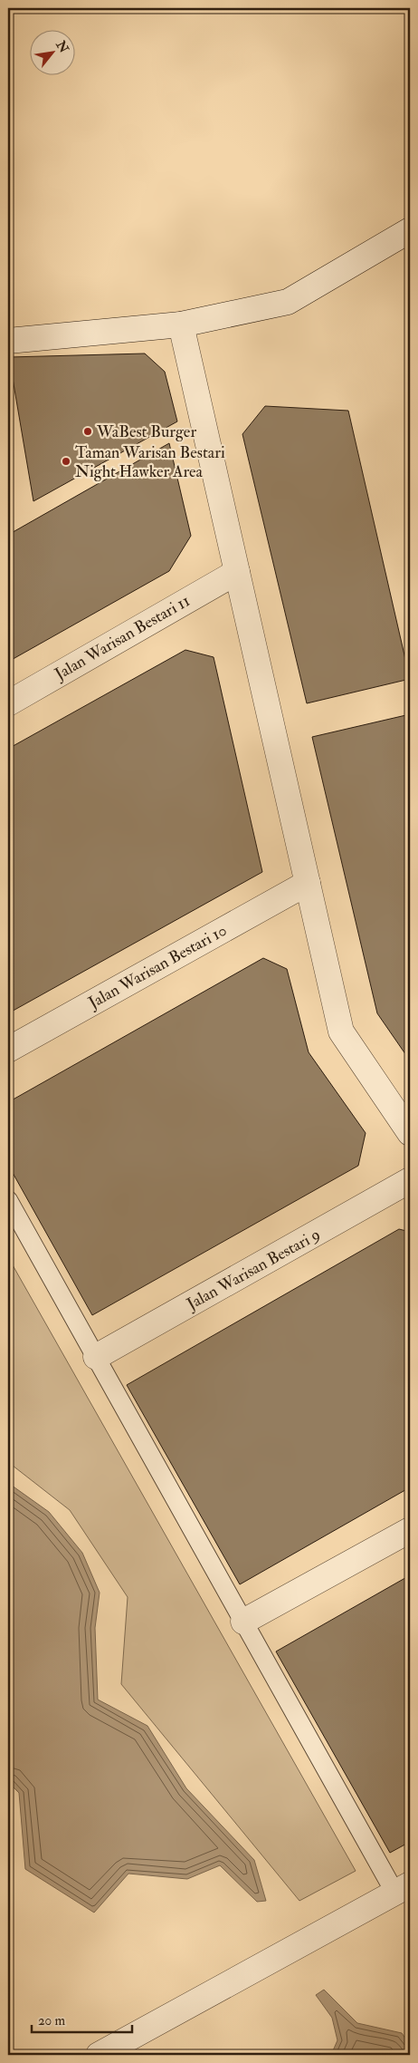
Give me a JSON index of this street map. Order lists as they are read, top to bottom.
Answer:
{
  "streets": {
    "street": ["Jalan Warisan Bestari 11", "Jalan Warisan Bestari 10", "Jalan Warisan Bestari 9"]
  },
  "places": ["WaBest Burger", "Taman Warisan Bestari Night Hawker Area"],
  "scale_bar": "20 m",
  "north": "top right"
}
